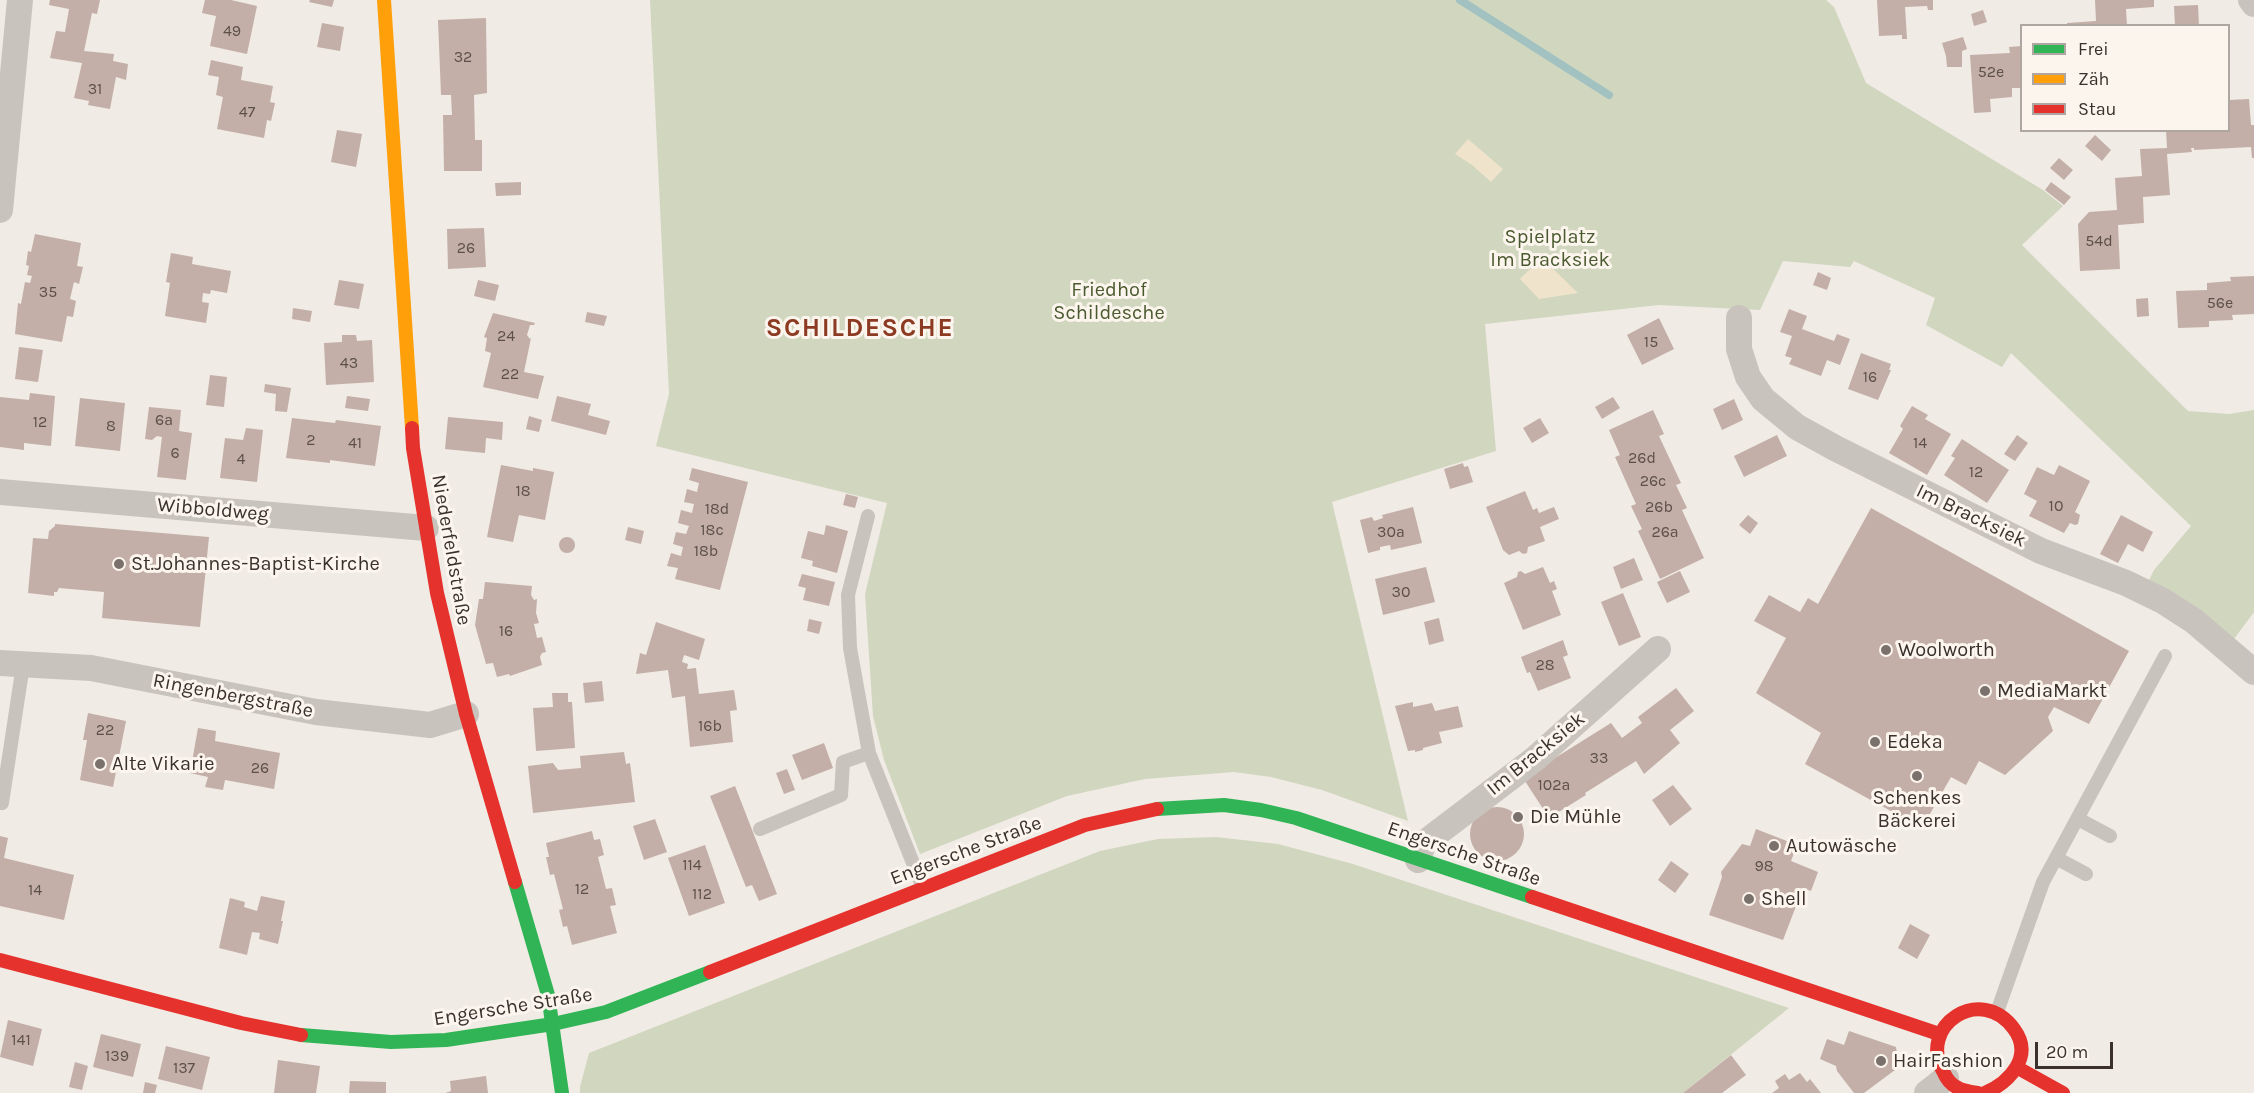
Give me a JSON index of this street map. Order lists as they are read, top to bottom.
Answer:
{
  "streets": {
    "main road": ["Niederfeldstraße", "Engersche Straße"],
    "street": ["Wibboldweg", "Im Bracksiek", "Ringenbergstraße"]
  },
  "crossings": [
    ["Wibboldweg", "Niederfeldstraße"],
    ["Im Bracksiek", "Engersche Straße"],
    ["Niederfeldstraße", "Ringenbergstraße"],
    ["Niederfeldstraße", "Engersche Straße"]
  ],
  "districts": ["SCHILDESCHE"],
  "parks": ["Spielplatz Im Bracksiek", "Friedhof Schildesche"],
  "places": [
    "St.Johannes-Baptist-Kirche",
    "Woolworth",
    "MediaMarkt",
    "Edeka",
    "Alte Vikarie",
    "Schenkes Bäckerei",
    "Die Mühle",
    "Autowäsche",
    "Shell",
    "HairFashion"
  ],
  "house_numbers": [
    "49",
    "32",
    "52e",
    "31",
    "47",
    "54d",
    "26",
    "35",
    "56e",
    "24",
    "15",
    "43",
    "22",
    "16",
    "6a",
    "12",
    "8",
    "2",
    "41",
    "14",
    "6",
    "26d",
    "4",
    "12",
    "26c",
    "18",
    "10",
    "26b",
    "18d",
    "18c",
    "30a",
    "26a",
    "18b",
    "30",
    "16",
    "28",
    "16b",
    "22",
    "33",
    "26",
    "102a",
    "114",
    "98",
    "12",
    "14",
    "112",
    "141",
    "139",
    "137"
  ],
  "legend": ["Frei", "Zäh", "Stau"],
  "scale_bar": "20 m"
}
